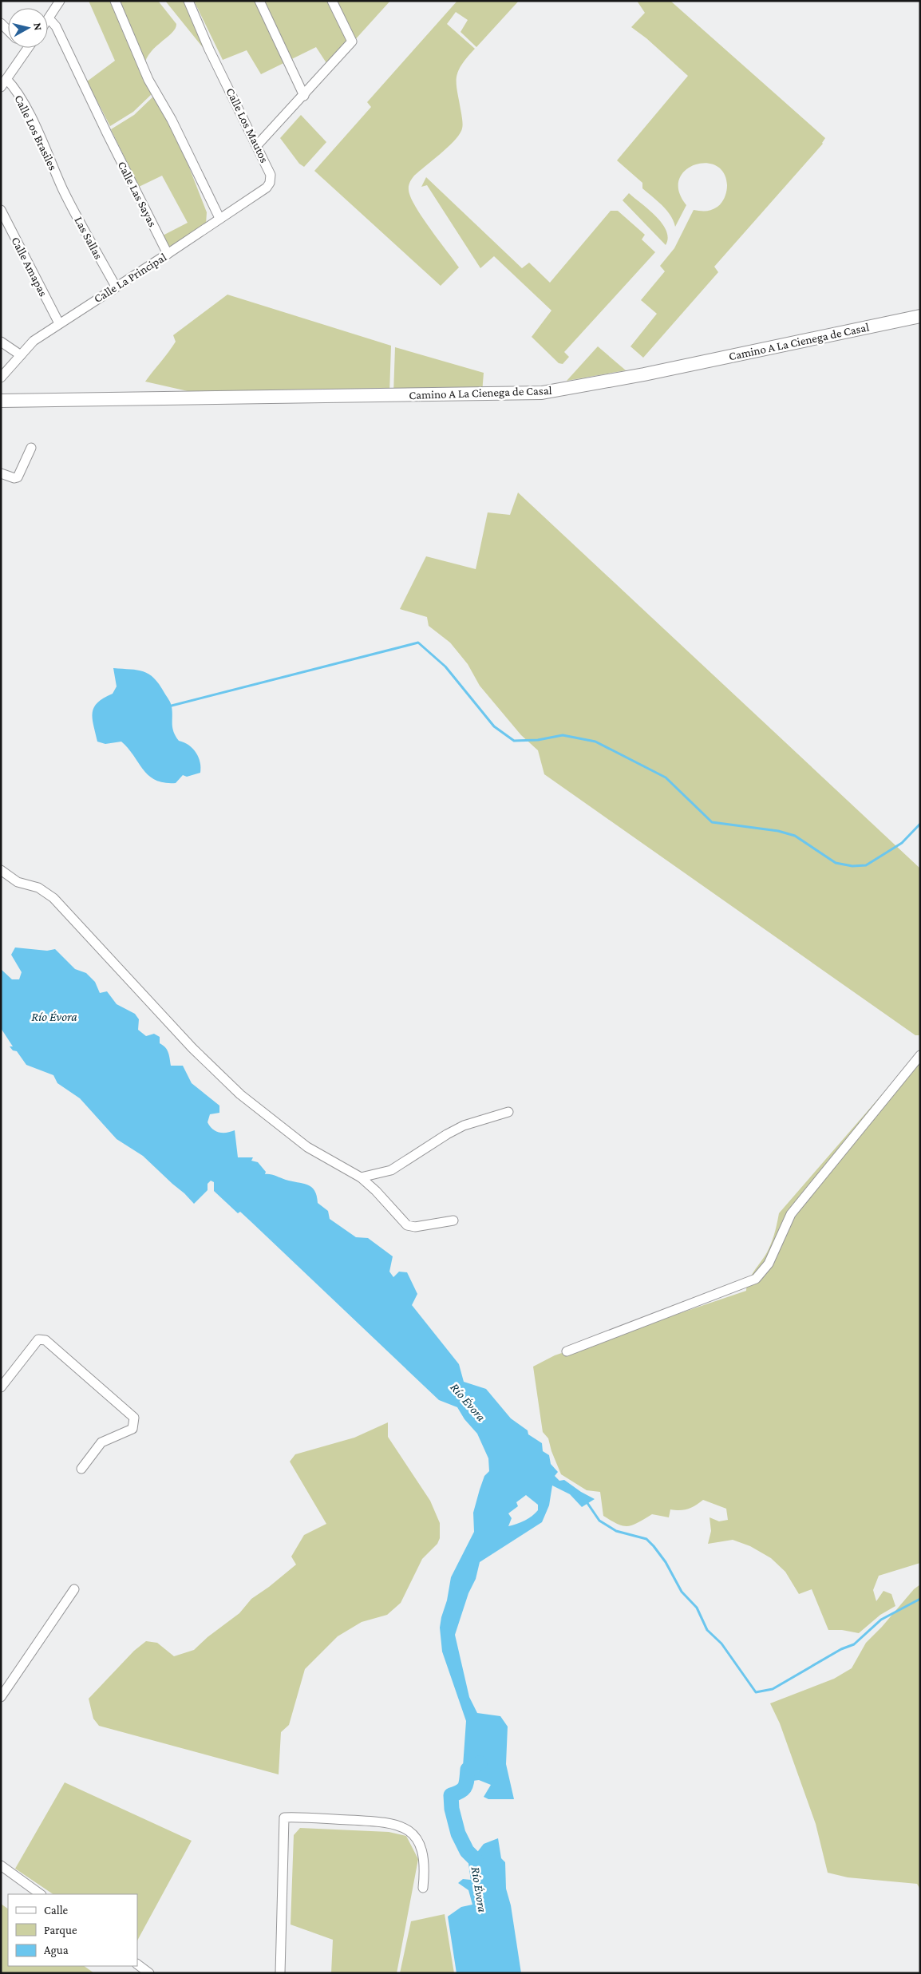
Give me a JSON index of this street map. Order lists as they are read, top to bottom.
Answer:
{
  "streets": {
    "street": [
      "Calle Los Mautos",
      "Calle Los Brasiles",
      "Calle Las Sayas",
      "Las Sallas",
      "Calle Amapas",
      "Calle La Principal",
      "Camino A La Cienega de Casal"
    ]
  },
  "crossings": [
    ["Calle Los Mautos", "Calle La Principal"],
    ["Calle Los Brasiles", "Las Sallas"],
    ["Calle Las Sayas", "Calle La Principal"],
    ["Las Sallas", "Calle La Principal"],
    ["Calle Amapas", "Calle La Principal"]
  ],
  "water": ["Río Évora"],
  "legend": ["Calle", "Parque", "Agua"],
  "north": "right"
}
